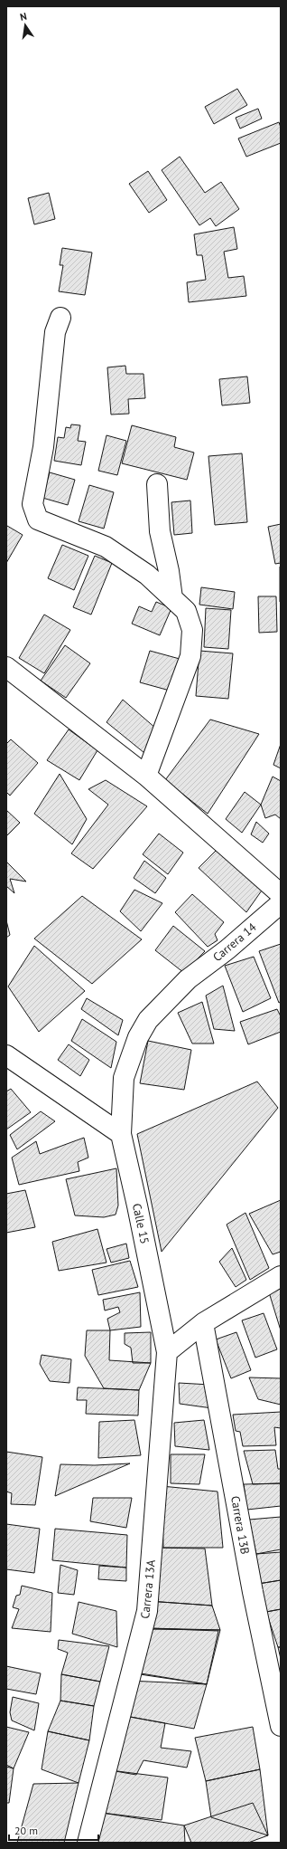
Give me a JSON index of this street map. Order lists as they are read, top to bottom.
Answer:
{
  "streets": {
    "street": [
      "Carrera 14",
      "Calle 15",
      "Carrera 13B",
      "Carrera 13A"
    ]
  },
  "crossings": [
    ["Carrera 14", "Calle 15"],
    ["Calle 15", "Carrera 13A"]
  ],
  "scale_bar": "20 m",
  "north": "top"
}
